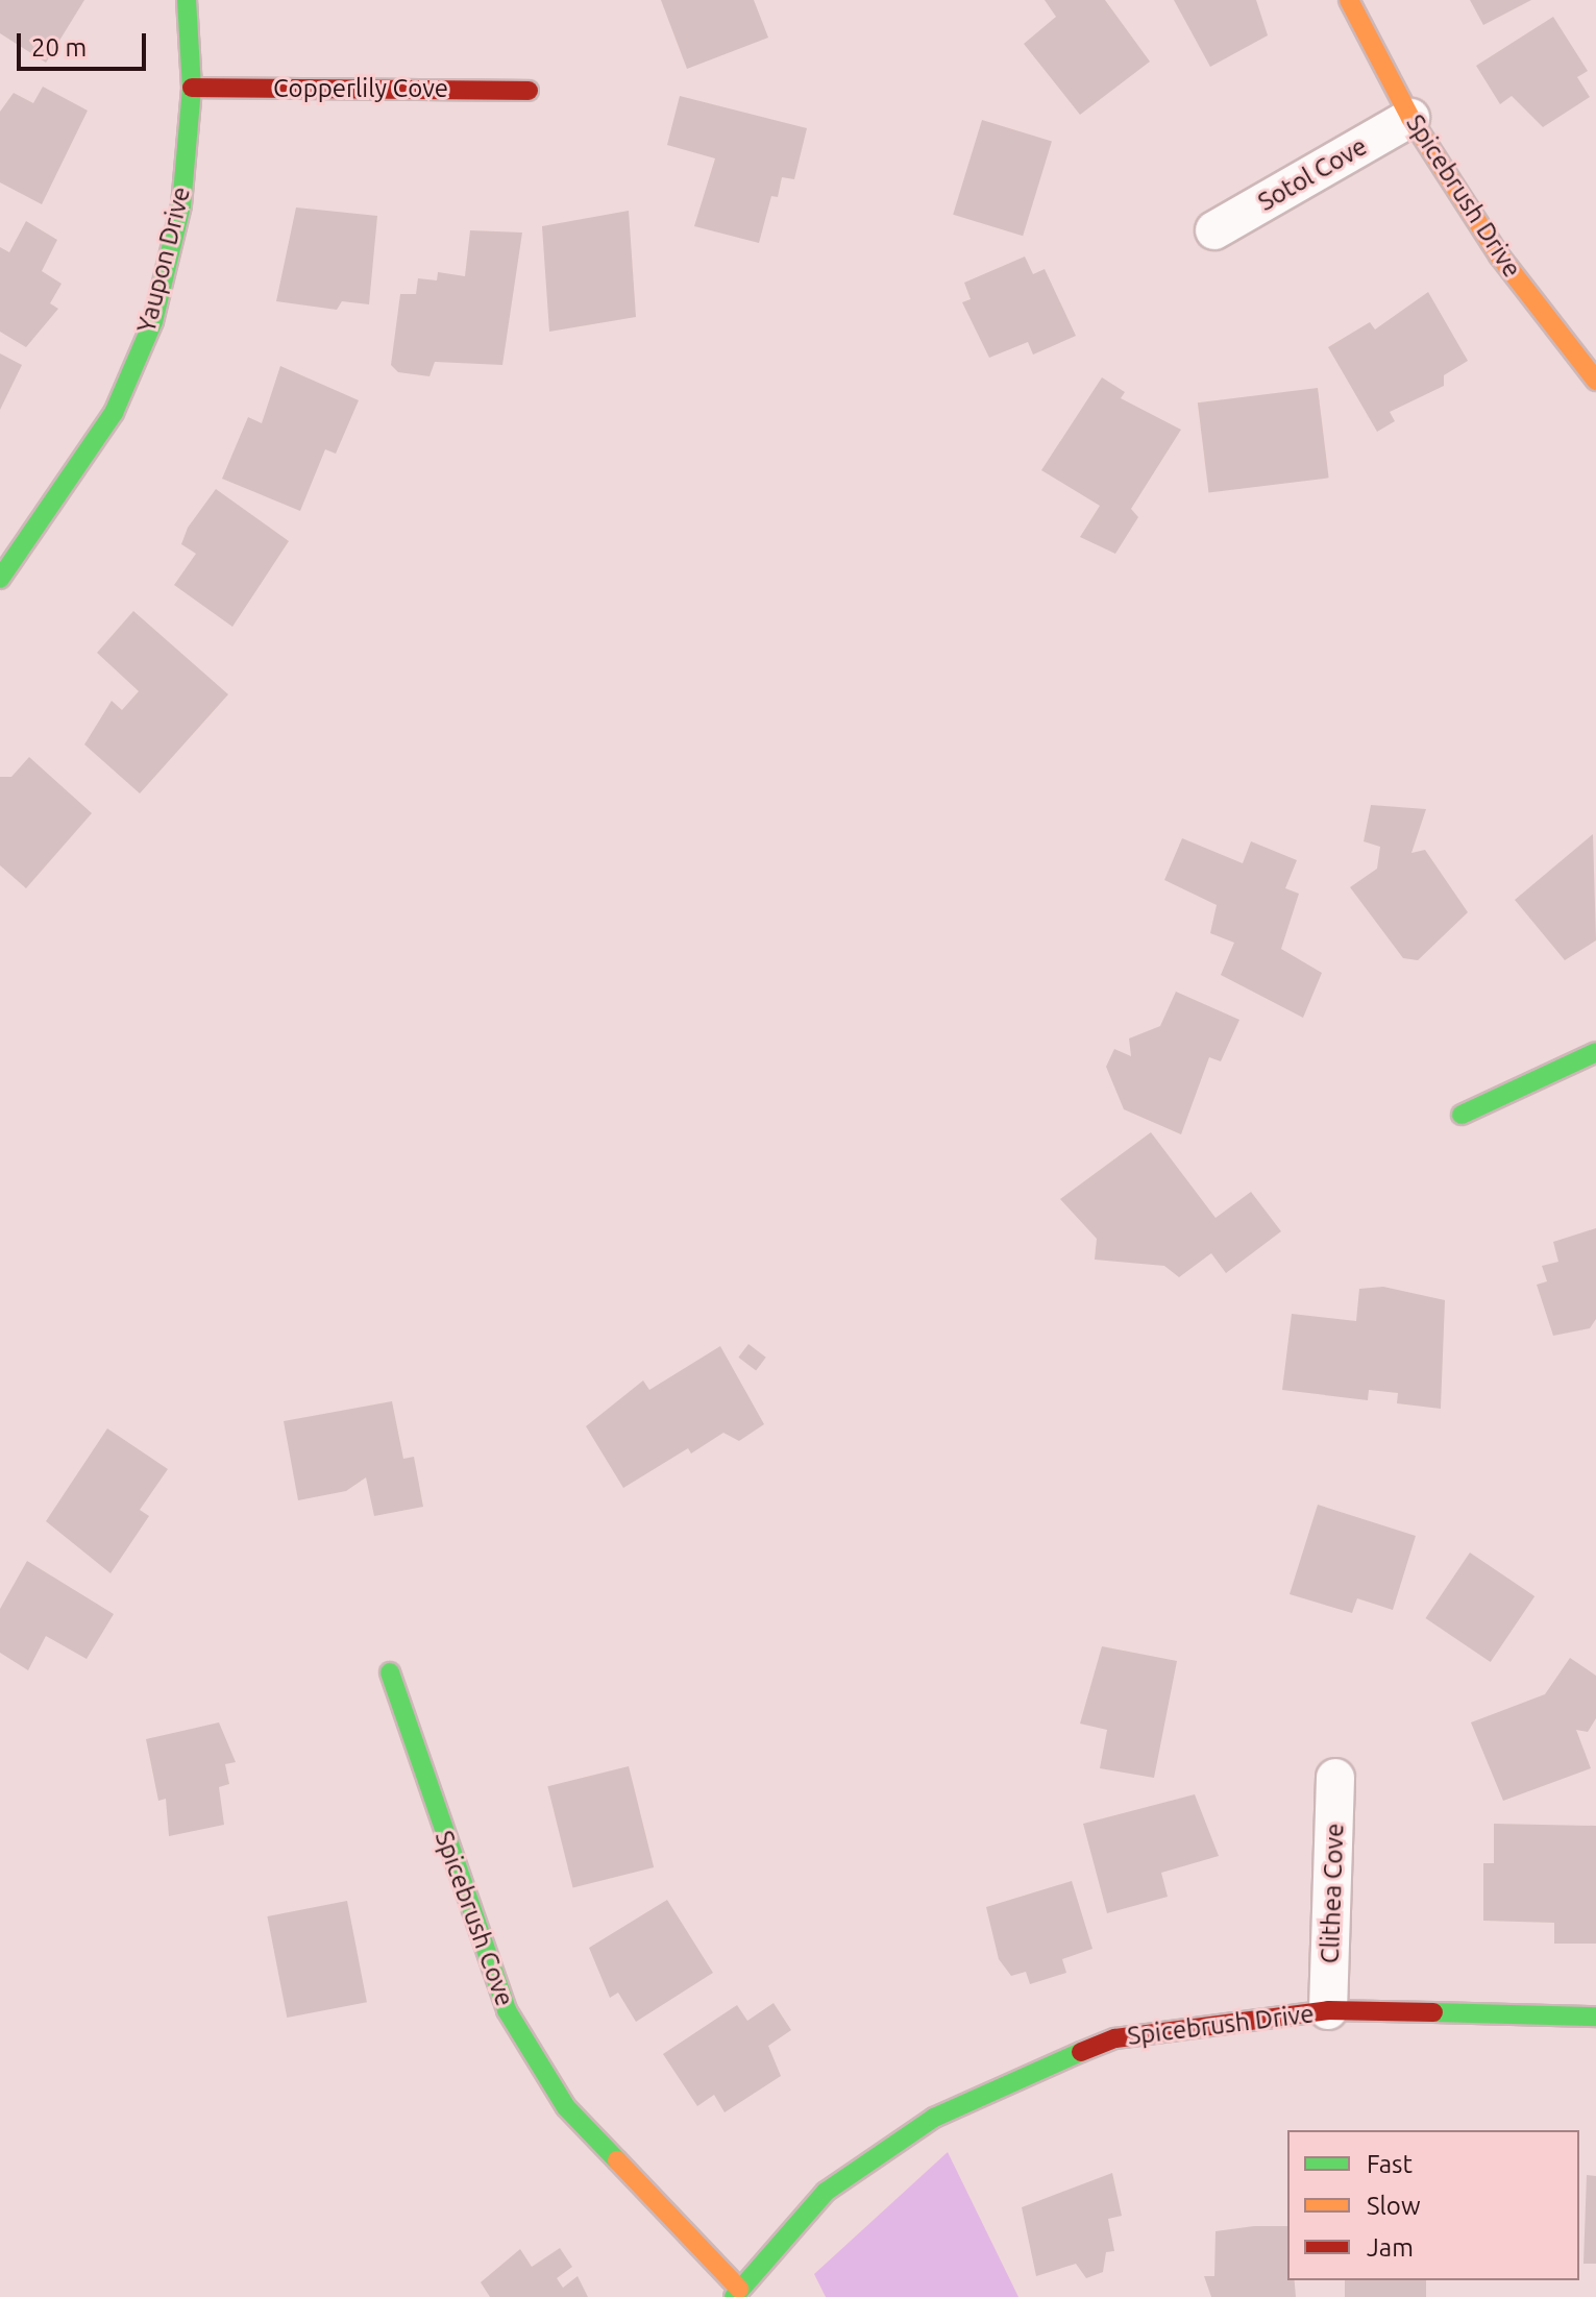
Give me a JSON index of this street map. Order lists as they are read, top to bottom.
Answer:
{
  "streets": {
    "street": [
      "Copperlily Cove",
      "Sotol Cove",
      "Spicebrush Drive",
      "Yaupon Drive",
      "Clithea Cove",
      "Spicebrush Cove"
    ]
  },
  "crossings": [
    ["Copperlily Cove", "Yaupon Drive"],
    ["Sotol Cove", "Spicebrush Drive"],
    ["Spicebrush Drive", "Clithea Cove"],
    ["Spicebrush Drive", "Spicebrush Cove"]
  ],
  "legend": ["Fast", "Slow", "Jam"],
  "scale_bar": "20 m"
}
